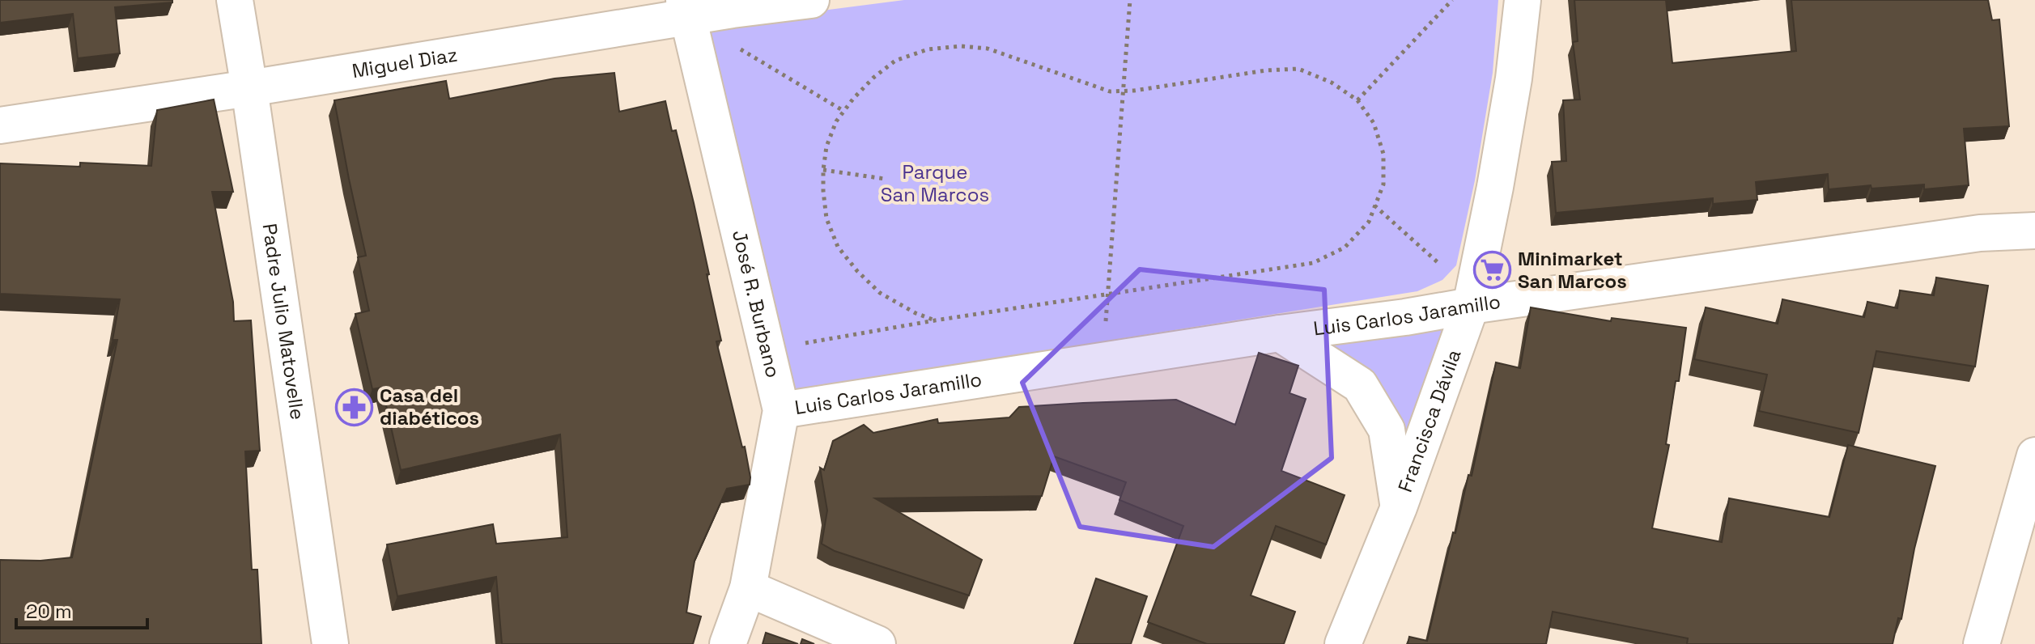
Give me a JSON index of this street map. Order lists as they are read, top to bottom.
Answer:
{
  "streets": {
    "street": [
      "Miguel Diaz",
      "José R. Burbano",
      "Luis Carlos Jaramillo",
      "Padre Julio Matovelle",
      "Francisca Dávila"
    ]
  },
  "crossings": [
    ["Miguel Diaz", "José R. Burbano"],
    ["Miguel Diaz", "Padre Julio Matovelle"],
    ["José R. Burbano", "Luis Carlos Jaramillo"],
    ["Luis Carlos Jaramillo", "Francisca Dávila"]
  ],
  "parks": ["Parque San Marcos"],
  "places": {
    "supermarket": ["Minimarket San Marcos"],
    "pharmacy": ["Casa del diabéticos"]
  },
  "scale_bar": "20 m"
}
